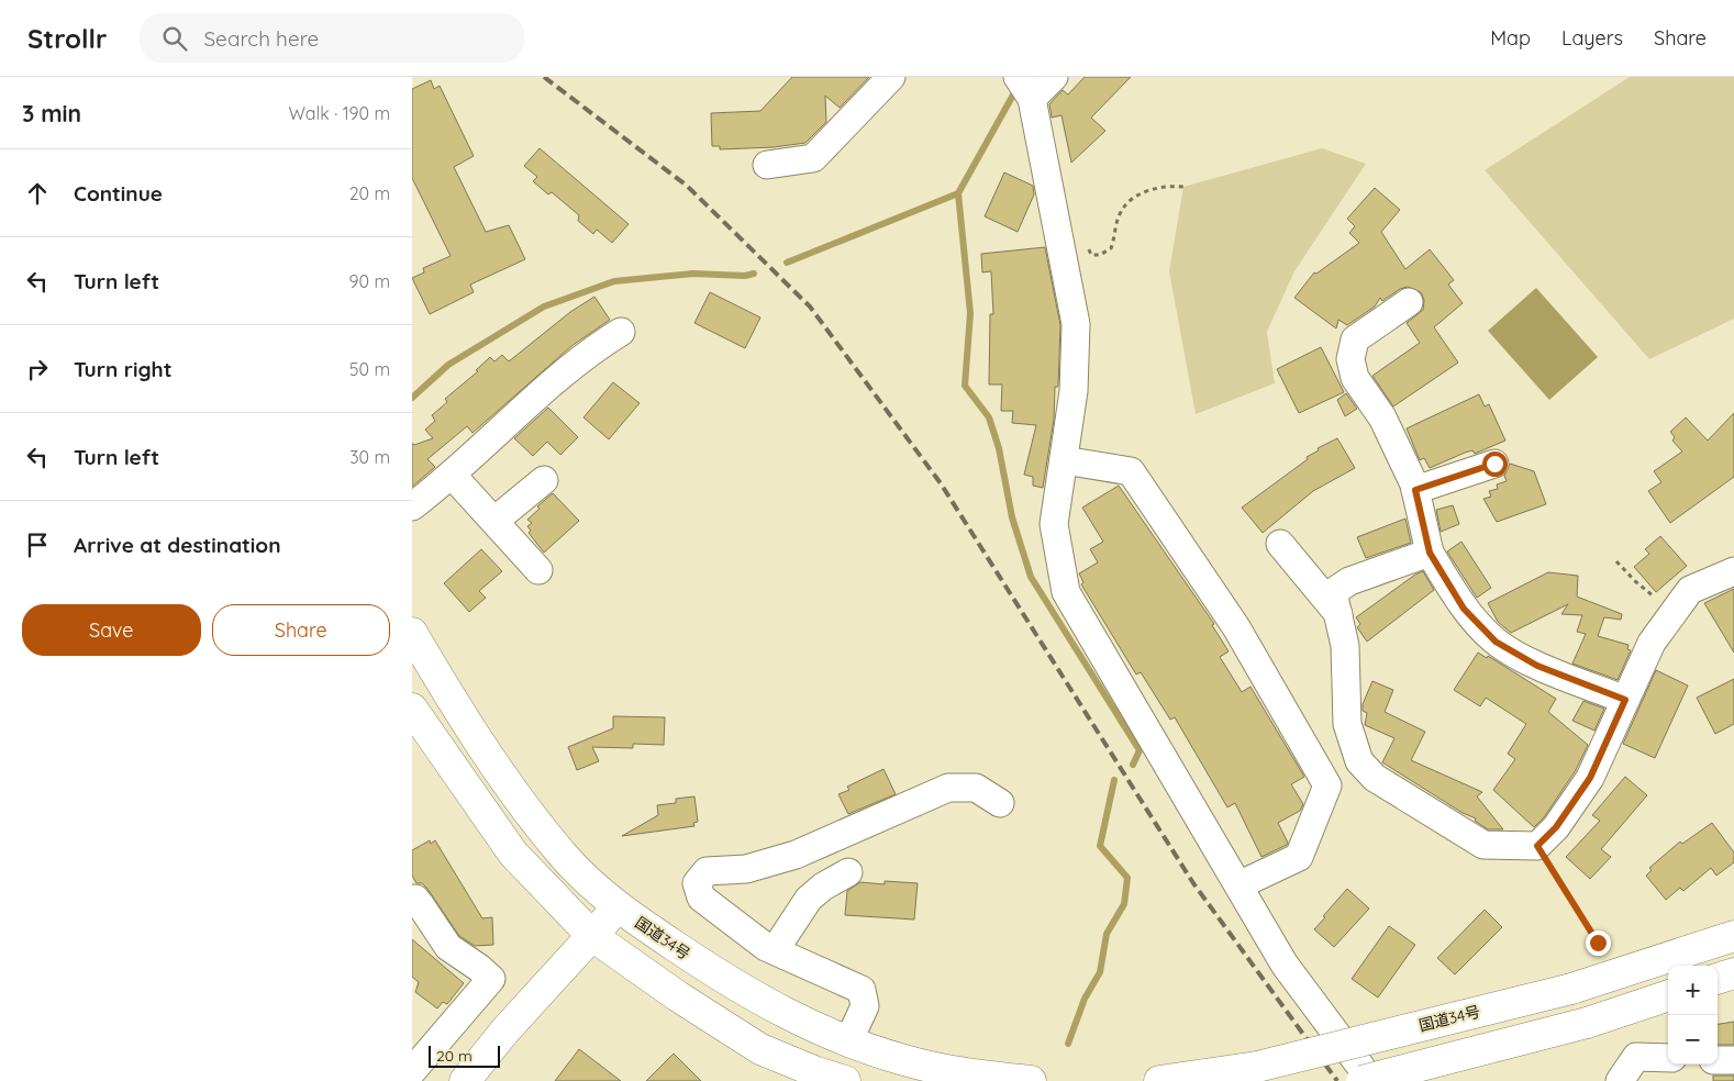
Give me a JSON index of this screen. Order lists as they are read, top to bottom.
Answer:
{
  "streets": {
    "main road": ["国道34号"]
  },
  "scale_bar": "20 m",
  "page": {
    "header": "Strollr",
    "search": "Search here",
    "nav": ["Map", "Layers", "Share"],
    "heading": ["3 min", "Walk · 190 m"],
    "list": [
      ["Continue", "20 m"],
      ["Turn left", "90 m"],
      ["Turn right", "50 m"],
      ["Turn left", "30 m"],
      "Arrive at destination"
    ],
    "buttons": ["Save", "Share"],
    "map_buttons": ["+", "−"],
    "scale": "20 m"
  }
}
